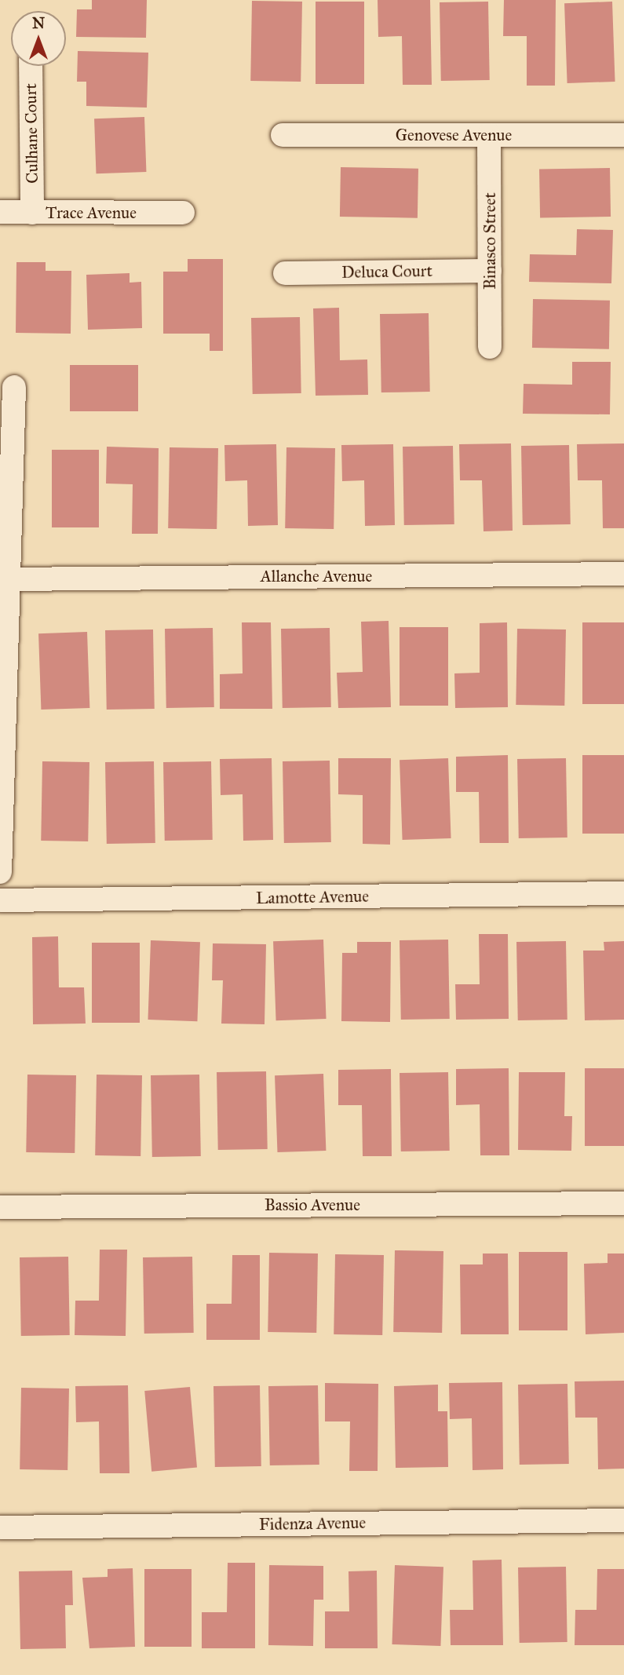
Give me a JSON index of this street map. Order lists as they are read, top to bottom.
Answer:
{
  "streets": {
    "street": [
      "Culhane Court",
      "Genovese Avenue",
      "Trace Avenue",
      "Binasco Street",
      "Deluca Court",
      "Allanche Avenue",
      "Lamotte Avenue",
      "Bassio Avenue",
      "Fidenza Avenue"
    ]
  },
  "crossings": [
    ["Culhane Court", "Trace Avenue"],
    ["Genovese Avenue", "Binasco Street"],
    ["Binasco Street", "Deluca Court"]
  ],
  "north": "top"
}
